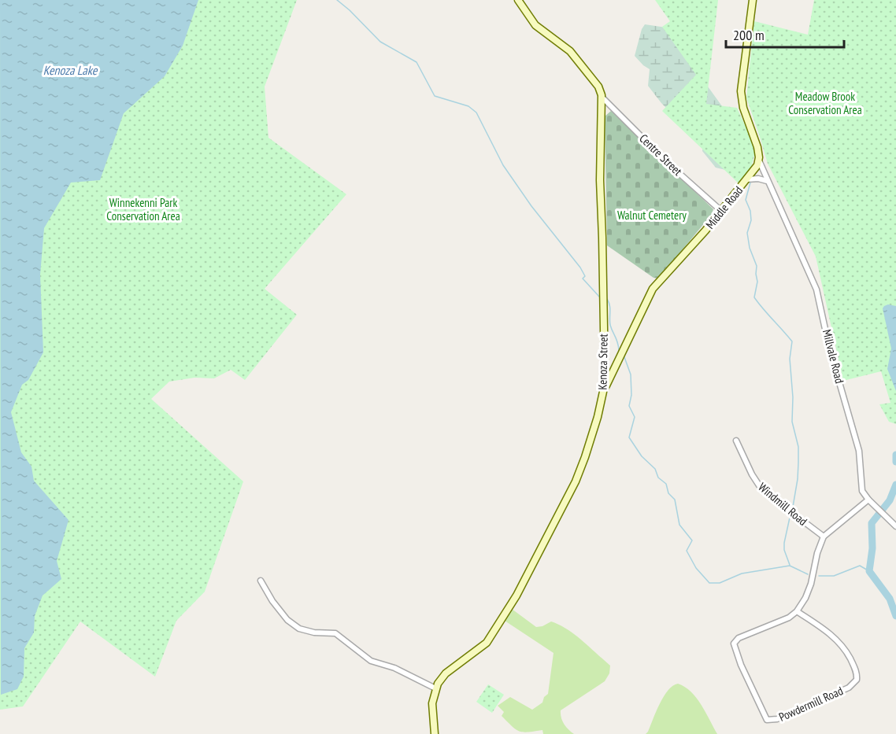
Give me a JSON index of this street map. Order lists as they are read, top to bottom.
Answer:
{
  "streets": {
    "street": [
      "Centre Street",
      "Middle Road",
      "Millvale Road",
      "Kenoza Street",
      "Windmill Road",
      "Powdermill Road"
    ]
  },
  "crossings": [
    ["Centre Street", "Middle Road"],
    ["Centre Street", "Kenoza Street"],
    ["Middle Road", "Millvale Road"],
    ["Middle Road", "Kenoza Street"]
  ],
  "water": ["Kenoza Lake"],
  "parks": ["Meadow Brook Conservation Area", "Winnekenni Park Conservation Area", "Walnut Cemetery"],
  "scale_bar": "200 m"
}
